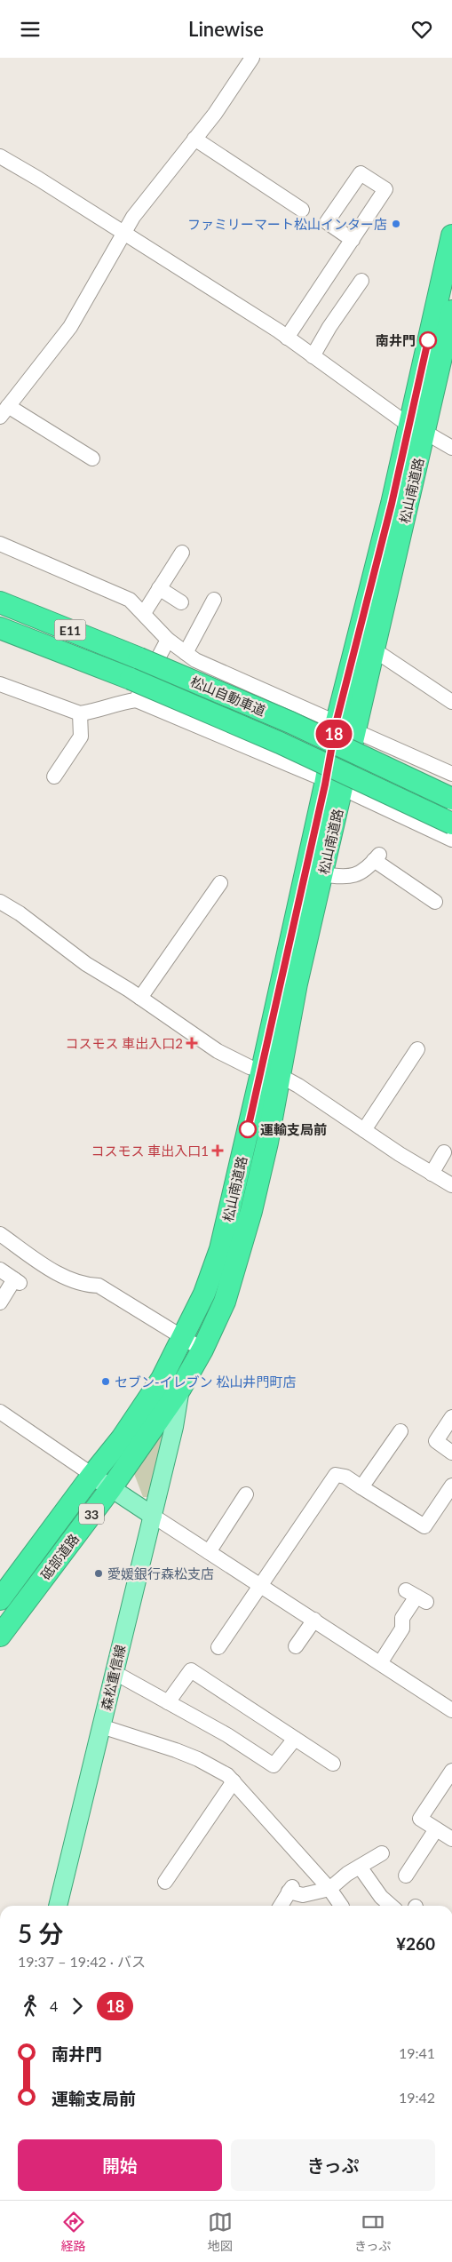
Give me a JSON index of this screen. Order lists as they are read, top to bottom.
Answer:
{
  "streets": {
    "highway": [
      "松山南道路",
      "E11",
      "松山自動車道",
      "33",
      "砥部道路"
    ],
    "main road": ["森松重信線"]
  },
  "crossings": [
    ["松山南道路", "砥部道路"],
    ["松山南道路", "森松重信線"],
    ["E11", "松山自動車道"],
    ["砥部道路", "森松重信線"]
  ],
  "places": {
    "other": [
      "ファミリーマート松山インター店",
      "南井門",
      "運輸支局前",
      "セブン-イレブン 松山井門町店",
      "愛媛銀行森松支店"
    ],
    "health": ["コスモス 車出入口2", "コスモス 車出入口1"]
  },
  "lines": ["bus line 18"],
  "page": {
    "header": "Linewise",
    "on_map": "18",
    "heading": ["5 分", "19:37 – 19:42 · バス", "¥260"],
    "legs": ["4", "18"],
    "list": [
      {
        "name": "南井門",
        "value": "19:41"
      },
      {
        "name": "運輸支局前",
        "value": "19:42"
      }
    ],
    "buttons": ["開始", "きっぷ"],
    "tabs": ["経路", "地図", "きっぷ"]
  }
}
